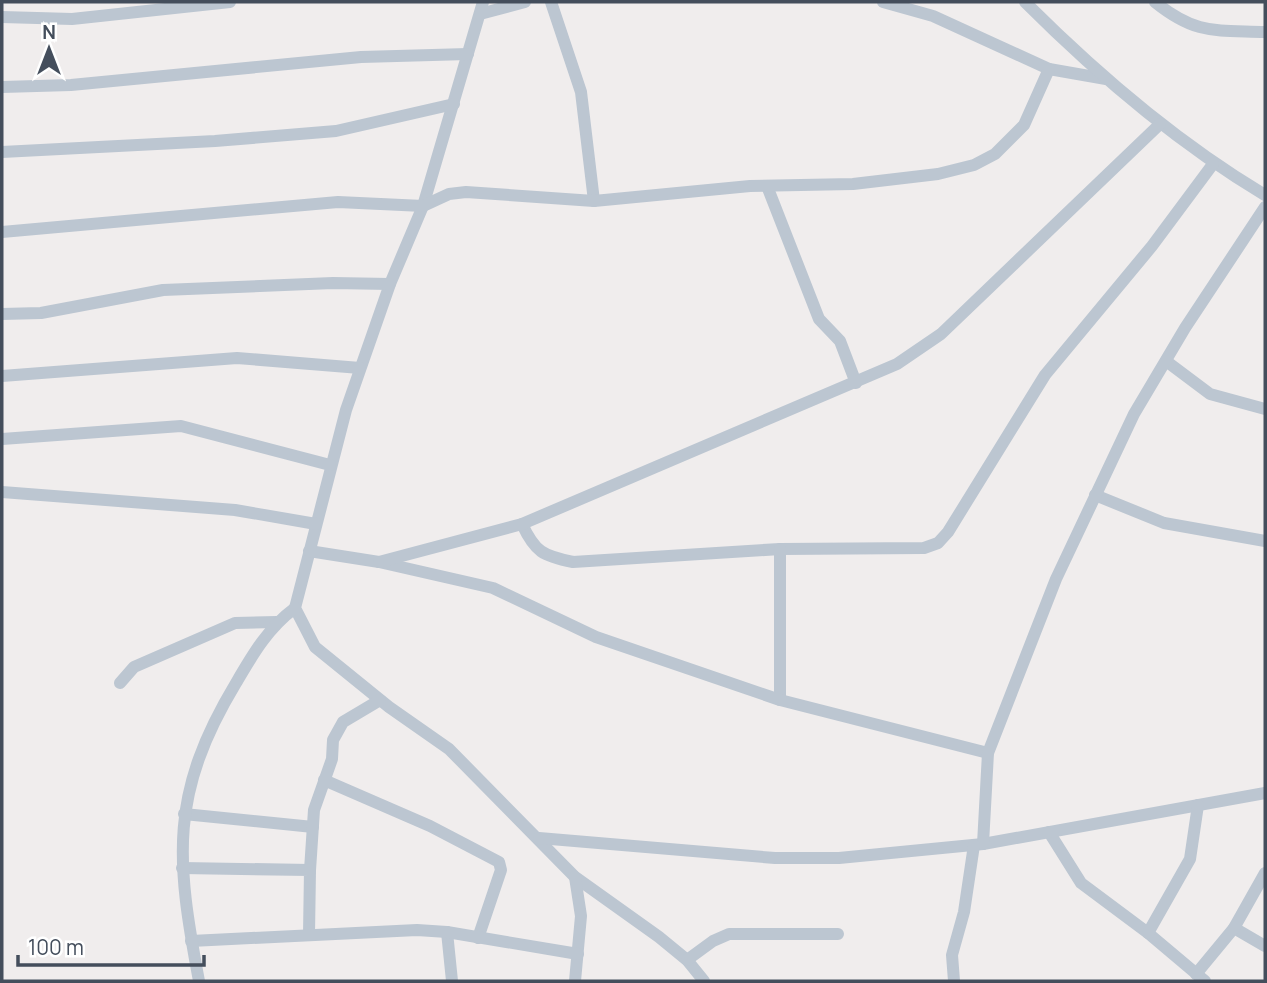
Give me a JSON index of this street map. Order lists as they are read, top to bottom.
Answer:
{
  "scale_bar": "100 m",
  "north": "top"
}
